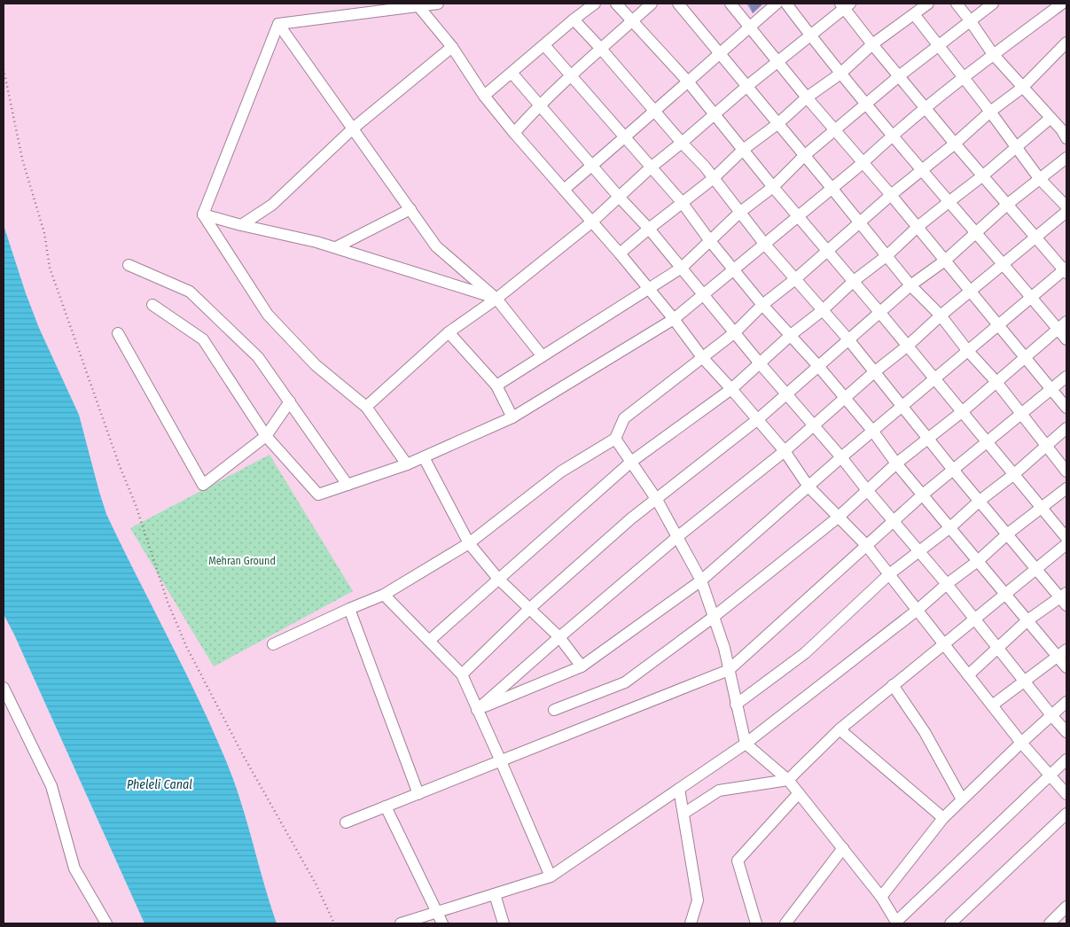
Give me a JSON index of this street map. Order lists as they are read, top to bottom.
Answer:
{
  "water": ["Pheleli Canal"],
  "parks": ["Mehran Ground"]
}
